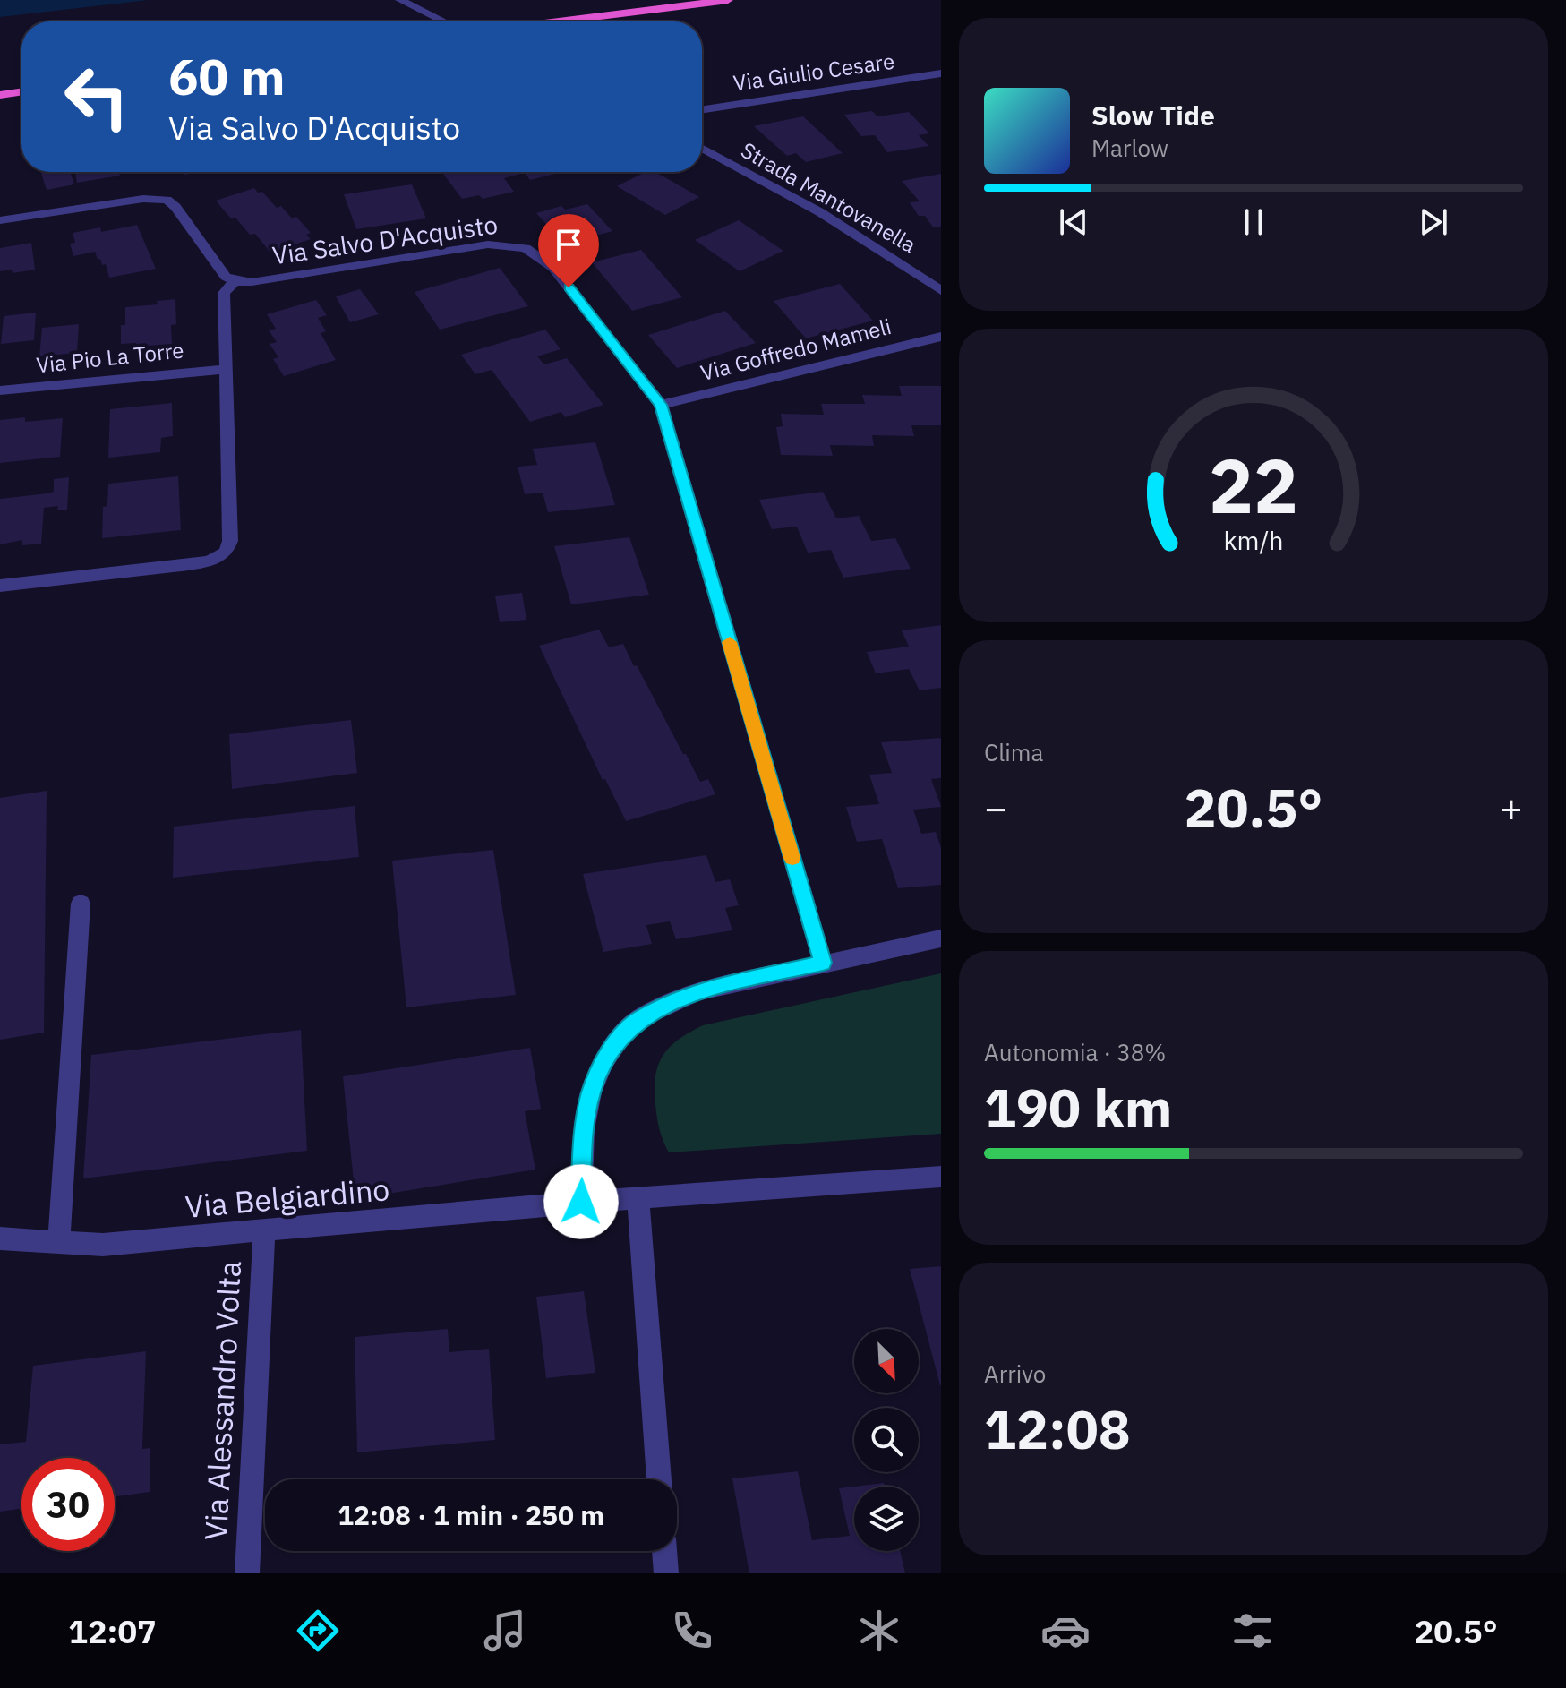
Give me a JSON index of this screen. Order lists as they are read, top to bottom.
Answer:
{
  "streets": {
    "street": [
      "Via Giulio Cesare",
      "Strada Mantovanella",
      "Via Salvo D'Acquisto",
      "Via Goffredo Mameli",
      "Via Pio La Torre",
      "Via Belgiardino",
      "Via Alessandro Volta"
    ]
  },
  "crossings": [
    ["Via Salvo D'Acquisto", "Via Goffredo Mameli"],
    ["Via Belgiardino", "Via Alessandro Volta"]
  ],
  "north": "bottom right",
  "page": {
    "turn": ["60 m", "Via Salvo D'Acquisto"],
    "song": ["Slow Tide", "Marlow"],
    "tile": [
      "Clima",
      ["Autonomia · 38%", "190 km"],
      ["Arrivo", "12:08"]
    ],
    "heat": ["−", "20.5°", "+"],
    "limit": "30",
    "trip": "12:08 · 1 min · 250 m",
    "tabs": ["12:07", "20.5°"],
    "gauge": ["22", "km/h"]
  }
}
